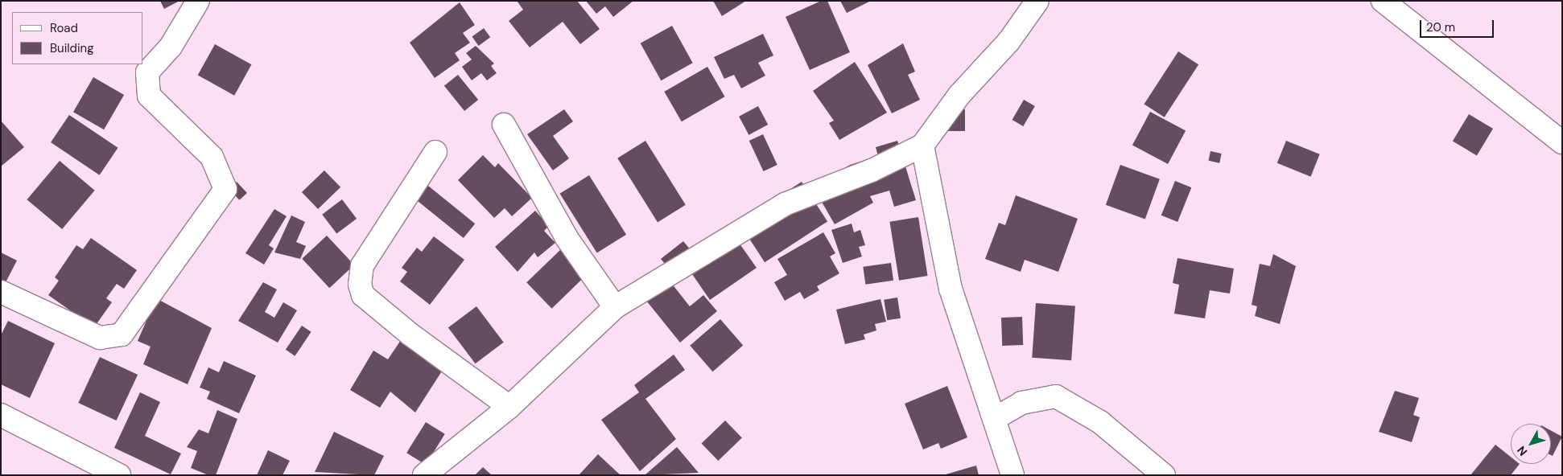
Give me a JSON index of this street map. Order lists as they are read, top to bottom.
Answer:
{
  "legend": ["Road", "Building"],
  "scale_bar": "20 m",
  "north": "bottom left"
}
